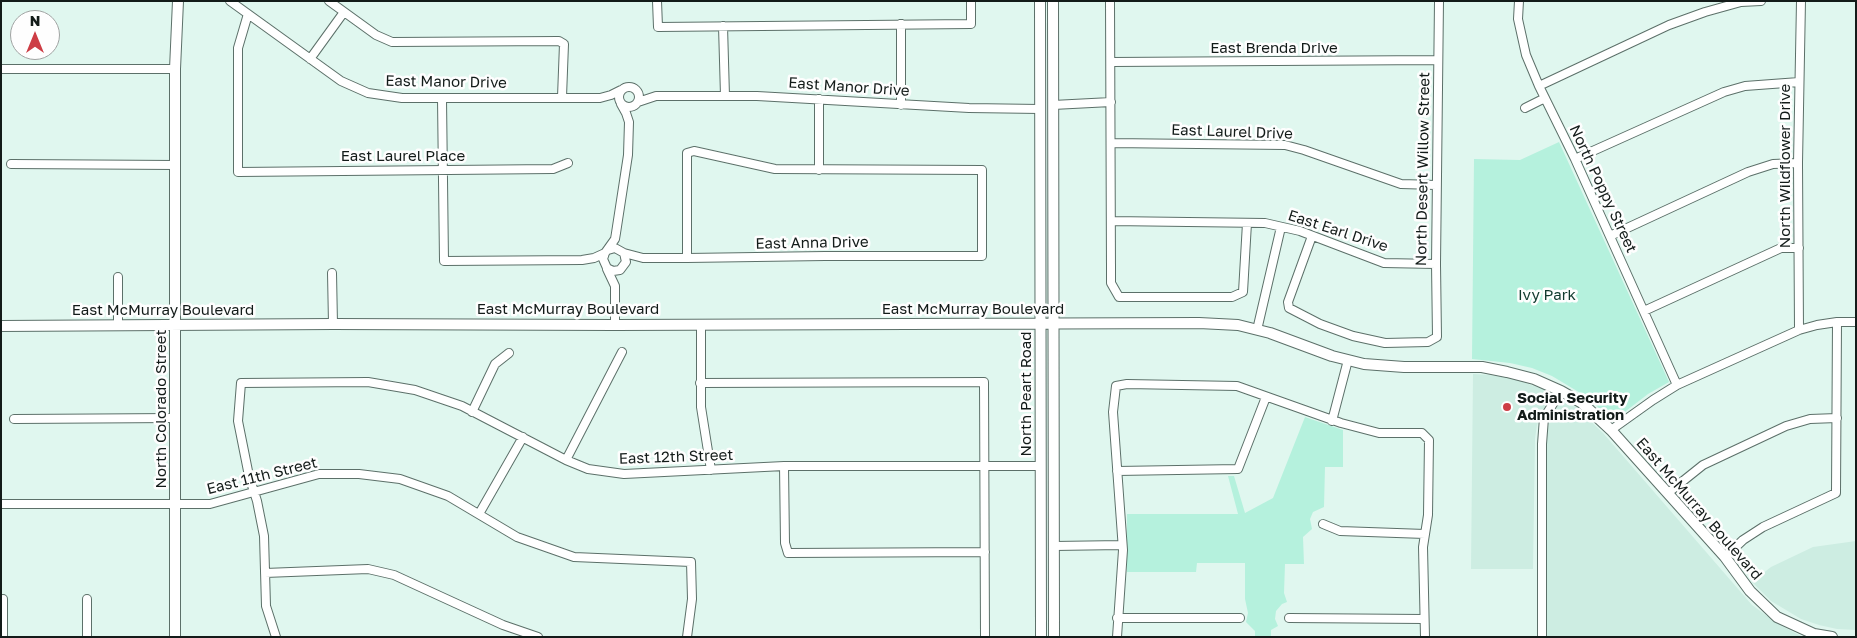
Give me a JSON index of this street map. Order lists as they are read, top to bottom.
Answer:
{
  "streets": {
    "street": [
      "East Brenda Drive",
      "East Manor Drive",
      "East Laurel Drive",
      "East Laurel Place",
      "North Wildflower Drive",
      "North Desert Willow Street",
      "North Poppy Street",
      "East Earl Drive",
      "East Anna Drive",
      "East McMurray Boulevard",
      "North Peart Road",
      "North Colorado Street",
      "East 12th Street",
      "East 11th Street"
    ]
  },
  "crossings": [
    ["East Brenda Drive", "North Desert Willow Street"],
    ["East Manor Drive", "East Laurel Place"],
    ["East Manor Drive", "North Peart Road"],
    ["East Laurel Drive", "North Desert Willow Street"],
    ["North Desert Willow Street", "East Earl Drive"],
    ["East McMurray Boulevard", "North Peart Road"],
    ["East McMurray Boulevard", "North Colorado Street"],
    ["North Peart Road", "East 12th Street"],
    ["North Colorado Street", "East 11th Street"],
    ["East 12th Street", "East 11th Street"]
  ],
  "parks": ["Ivy Park"],
  "places": ["Social Security Administration"],
  "north": "top"
}
